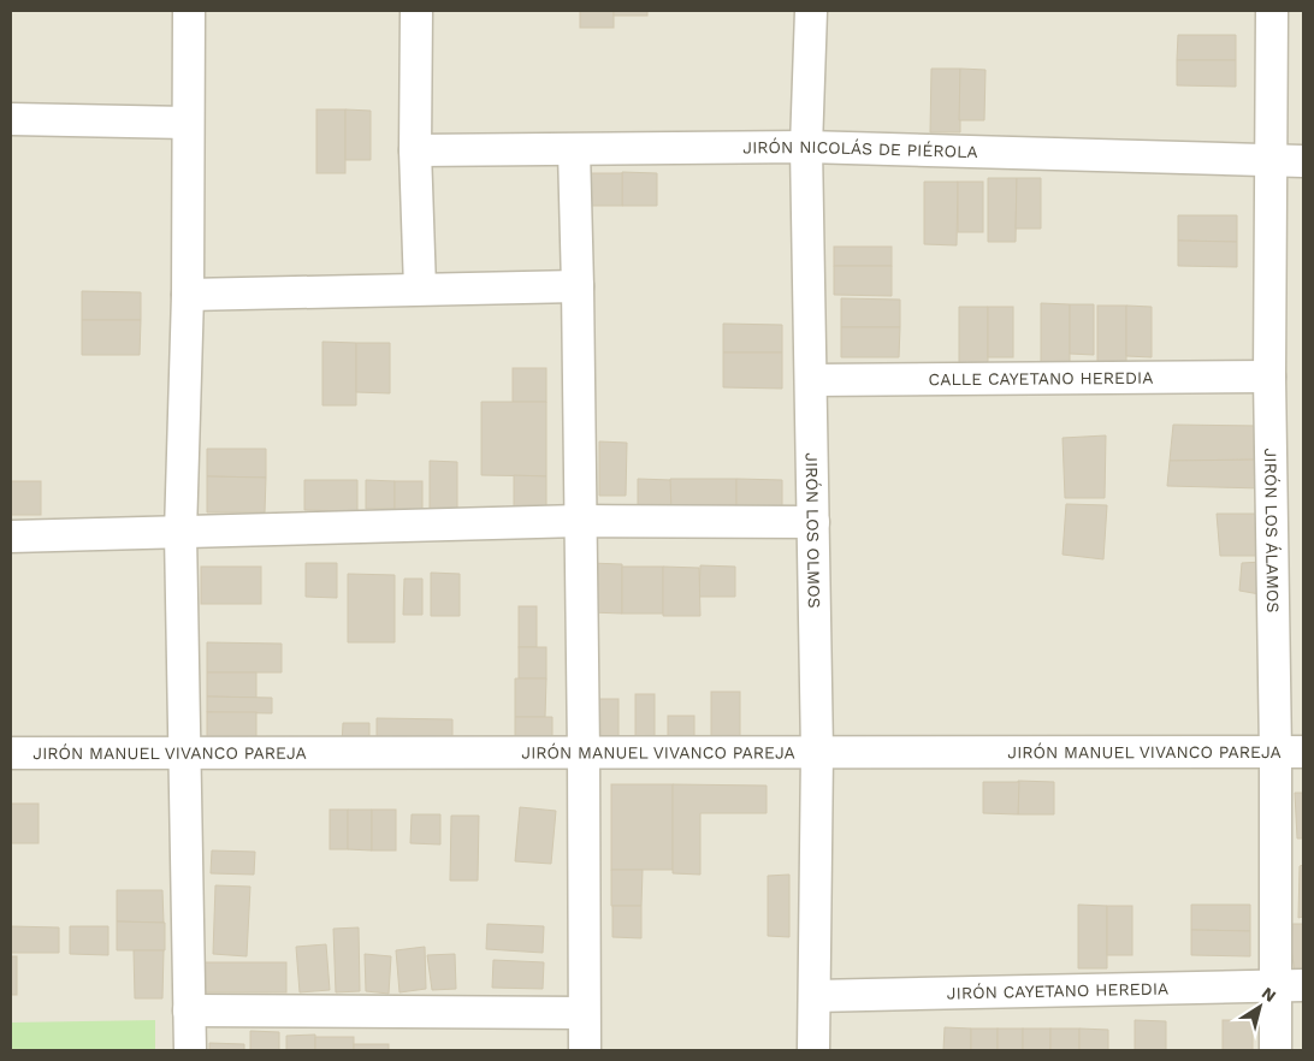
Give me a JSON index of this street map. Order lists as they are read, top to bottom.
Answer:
{
  "streets": {
    "street": [
      "JIRÓN NICOLÁS DE PIÉROLA",
      "CALLE CAYETANO HEREDIA",
      "JIRÓN LOS OLMOS",
      "JIRÓN LOS ÁLAMOS",
      "JIRÓN MANUEL VIVANCO PAREJA",
      "JIRÓN CAYETANO HEREDIA"
    ]
  },
  "crossings": [
    ["JIRÓN NICOLÁS DE PIÉROLA", "JIRÓN LOS OLMOS"],
    ["JIRÓN NICOLÁS DE PIÉROLA", "JIRÓN LOS ÁLAMOS"],
    ["CALLE CAYETANO HEREDIA", "JIRÓN LOS OLMOS"],
    ["CALLE CAYETANO HEREDIA", "JIRÓN LOS ÁLAMOS"],
    ["JIRÓN LOS OLMOS", "JIRÓN MANUEL VIVANCO PAREJA"],
    ["JIRÓN LOS OLMOS", "JIRÓN CAYETANO HEREDIA"],
    ["JIRÓN LOS ÁLAMOS", "JIRÓN MANUEL VIVANCO PAREJA"],
    ["JIRÓN LOS ÁLAMOS", "JIRÓN CAYETANO HEREDIA"]
  ],
  "north": "top right"
}
